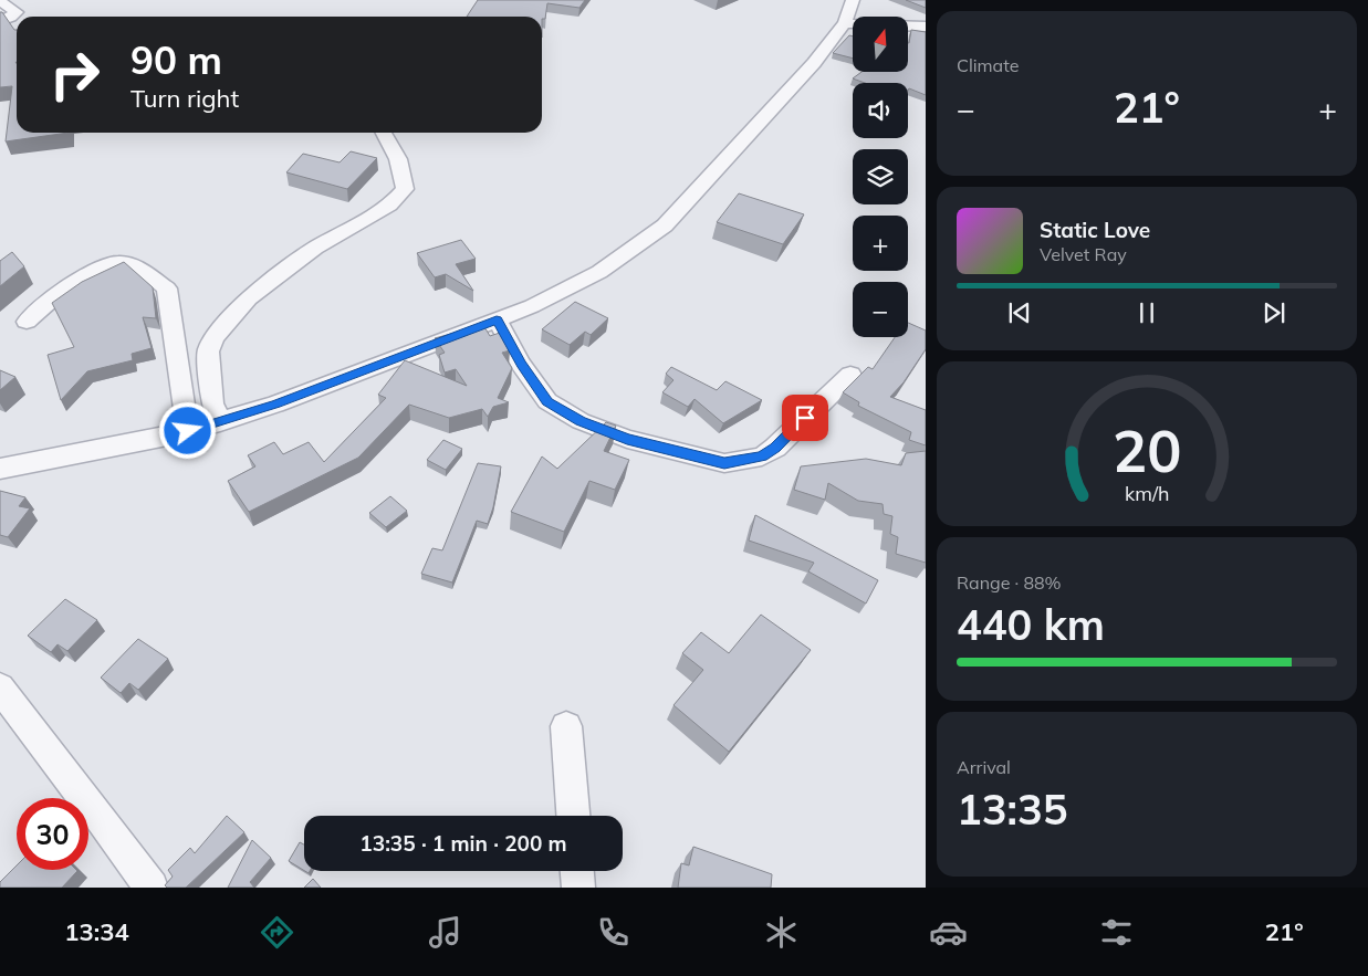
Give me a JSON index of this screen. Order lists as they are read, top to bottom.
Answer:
{
  "north": "top",
  "page": {
    "tile": [
      "Climate",
      ["Range · 88%", "440 km"],
      ["Arrival", "13:35"]
    ],
    "map_buttons": ["+", "−"],
    "turn": ["90 m", "Turn right"],
    "heat": ["−", "21°", "+"],
    "song": ["Static Love", "Velvet Ray"],
    "limit": "30",
    "trip": "13:35 · 1 min · 200 m",
    "tabs": ["13:34", "21°"],
    "gauge": ["20", "km/h"]
  }
}
